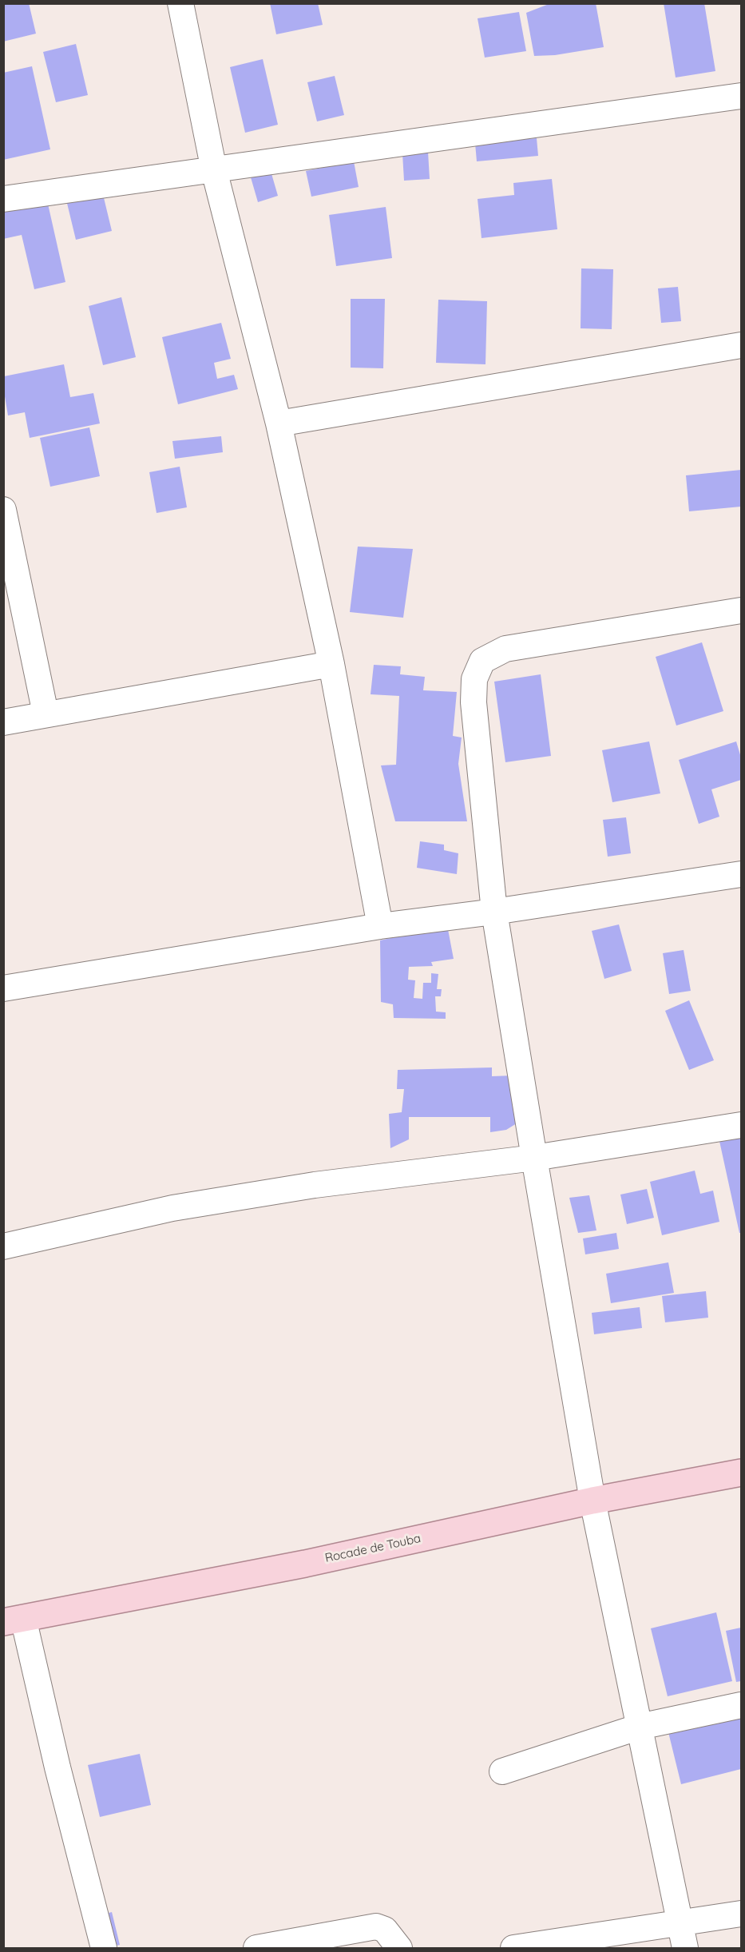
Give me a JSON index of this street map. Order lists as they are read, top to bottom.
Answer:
{
  "streets": {
    "main road": ["Rocade de Touba"]
  }
}
